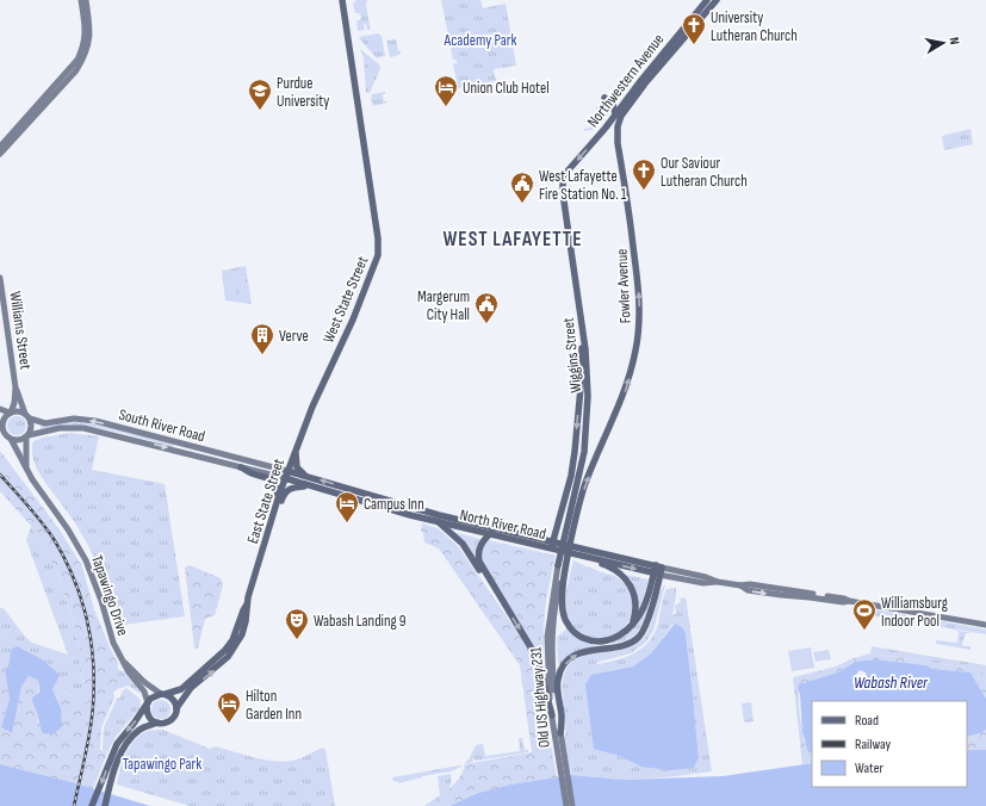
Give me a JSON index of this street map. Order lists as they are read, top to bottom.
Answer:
{
  "streets": {
    "main road": [
      "Northwestern Avenue",
      "Fowler Avenue",
      "West State Street",
      "Williams Street",
      "Wiggins Street",
      "South River Road",
      "East State Street",
      "North River Road",
      "Tapawingo Drive",
      "Old US Highway 231"
    ]
  },
  "crossings": [
    ["Northwestern Avenue", "Fowler Avenue"],
    ["Northwestern Avenue", "Wiggins Street"],
    ["Fowler Avenue", "Wiggins Street"],
    ["West State Street", "East State Street"],
    ["Williams Street", "South River Road"],
    ["Williams Street", "Tapawingo Drive"],
    ["South River Road", "East State Street"],
    ["South River Road", "North River Road"],
    ["South River Road", "Tapawingo Drive"],
    ["East State Street", "North River Road"],
    ["East State Street", "Tapawingo Drive"]
  ],
  "districts": ["WEST LAFAYETTE"],
  "water": ["Wabash River"],
  "parks": ["Academy Park", "Tapawingo Park"],
  "places": {
    "church": ["University Lutheran Church", "Our Saviour Lutheran Church"],
    "hotel": ["Union Club Hotel", "Campus Inn", "Hilton Garden Inn"],
    "school or university": ["Purdue University"],
    "public building": ["West Lafayette Fire Station No. 1", "Margerum City Hall"],
    "building": ["Verve"],
    "sports": ["Williamsburg Indoor Pool"],
    "theatre": ["Wabash Landing 9"]
  },
  "legend": ["Road", "Railway", "Water"],
  "north": "right"
}
